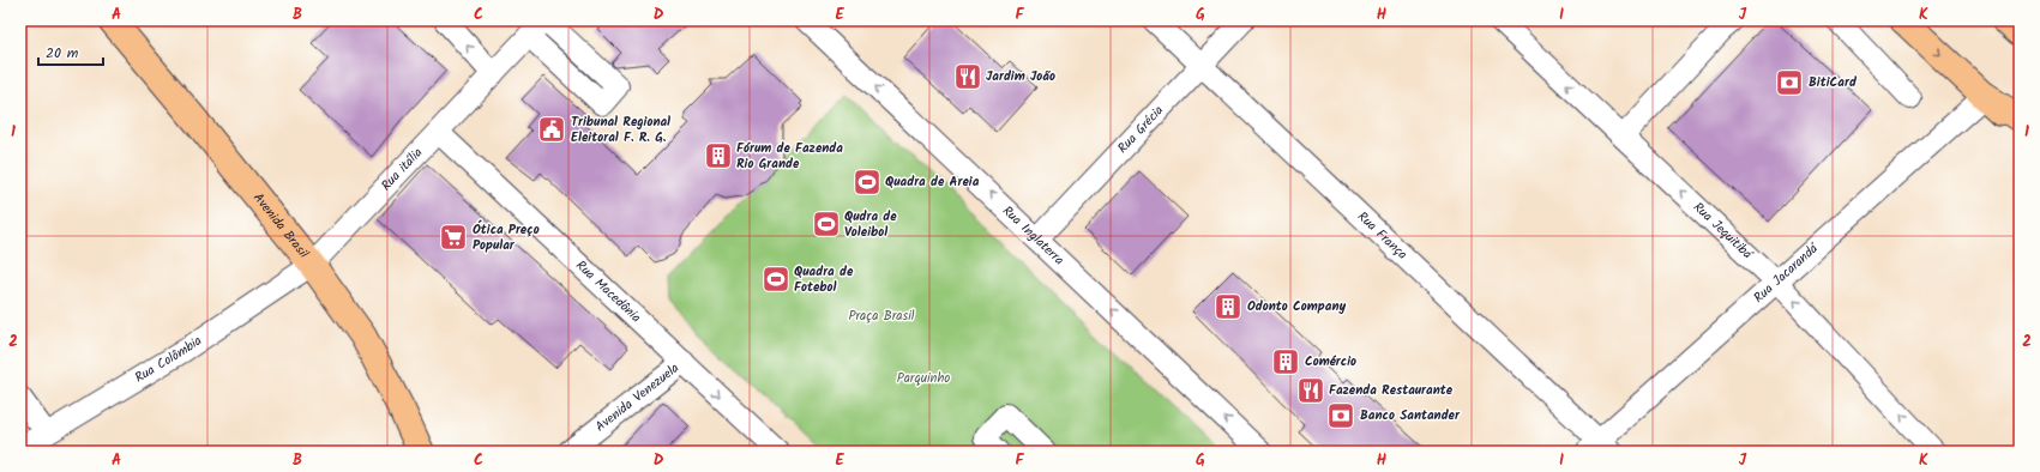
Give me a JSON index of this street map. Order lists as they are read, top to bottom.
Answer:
{
  "streets": {
    "main road": ["Avenida Brasil"],
    "street": [
      "Rua Grécia",
      "Rua itália",
      "Rua Jequitibá",
      "Rua Inglaterra",
      "Rua França",
      "Rua Jacarandá",
      "Rua Macedônia",
      "Rua Colômbia",
      "Avenida Venezuela"
    ]
  },
  "crossings": [
    ["Rua Grécia", "Rua Inglaterra"],
    ["Rua Grécia", "Rua França"],
    ["Rua itália", "Avenida Brasil"],
    ["Rua itália", "Rua Macedônia"],
    ["Rua itália", "Rua Colômbia"],
    ["Avenida Brasil", "Rua Colômbia"],
    ["Rua Jequitibá", "Rua Jacarandá"],
    ["Rua França", "Rua Jacarandá"],
    ["Rua Macedônia", "Avenida Venezuela"]
  ],
  "one_way": ["Rua Jequitibá", "Rua Inglaterra"],
  "parks": ["Praça Brasil", "Parquinho"],
  "places": {
    "restaurant": ["Jardim João", "Fazenda Restaurante"],
    "bank": ["BitiCard", "Banco Santander"],
    "public building": ["Tribunal Regional Eleitoral F. R. G."],
    "building": ["Fórum de Fazenda Rio Grande", "Odonto Company", "Comércio"],
    "sports": ["Quadra de Areia", "Qudra de Voleibol", "Quadra de Fotebol"],
    "supermarket": ["Ótica Preço Popular"]
  },
  "scale_bar": "20 m",
  "grid": {
    "columns": [
      "A",
      "B",
      "C",
      "D",
      "E",
      "F",
      "G",
      "H",
      "I",
      "J",
      "K"
    ],
    "rows": ["1", "2"]
  }
}
